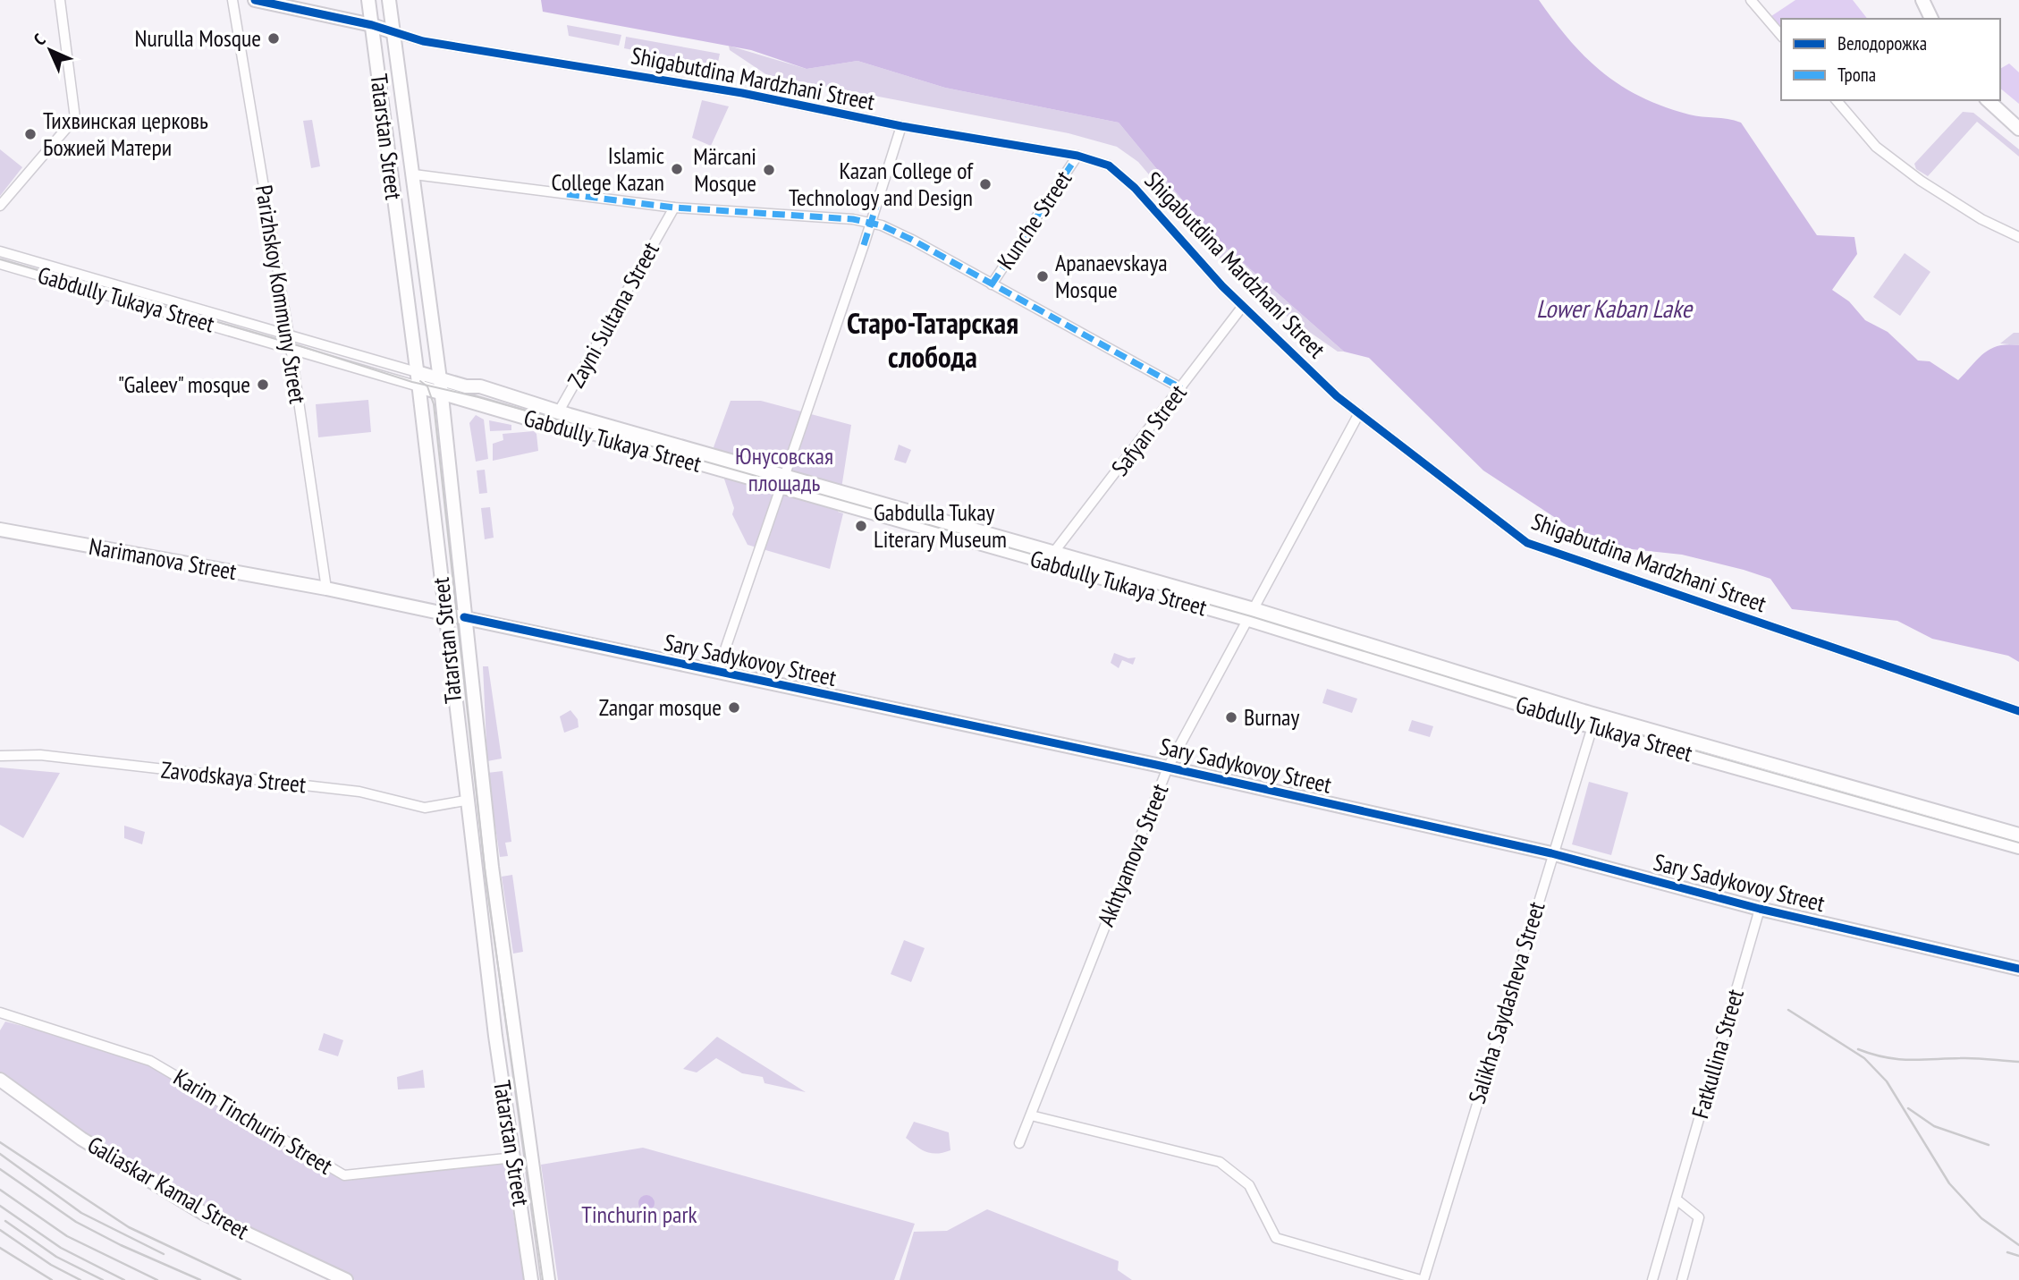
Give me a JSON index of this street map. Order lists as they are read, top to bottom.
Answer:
{
  "streets": {
    "main road": [
      "Tatarstan Street",
      "Gabdully Tukaya Street",
      "Narimanova Street",
      "Sary Sadykovoy Street",
      "Galiaskar Kamal Street"
    ],
    "street": [
      "Shigabutdina Mardzhani Street",
      "Kunche Street",
      "Parizhskoy Kommuny Street",
      "Zayni Sultana Street",
      "Safyan Street",
      "Zavodskaya Street",
      "Akhtyamova Street",
      "Salikha Saydasheva Street",
      "Fatkullina Street",
      "Karim Tinchurin Street"
    ]
  },
  "crossings": [
    ["Shigabutdina Mardzhani Street", "Tatarstan Street"],
    ["Shigabutdina Mardzhani Street", "Kunche Street"],
    ["Shigabutdina Mardzhani Street", "Safyan Street"],
    ["Shigabutdina Mardzhani Street", "Akhtyamova Street"],
    ["Tatarstan Street", "Gabdully Tukaya Street"],
    ["Tatarstan Street", "Narimanova Street"],
    ["Tatarstan Street", "Sary Sadykovoy Street"],
    ["Tatarstan Street", "Zavodskaya Street"],
    ["Tatarstan Street", "Karim Tinchurin Street"],
    ["Parizhskoy Kommuny Street", "Gabdully Tukaya Street"],
    ["Parizhskoy Kommuny Street", "Narimanova Street"],
    ["Gabdully Tukaya Street", "Zayni Sultana Street"],
    ["Gabdully Tukaya Street", "Safyan Street"],
    ["Gabdully Tukaya Street", "Akhtyamova Street"],
    ["Gabdully Tukaya Street", "Salikha Saydasheva Street"],
    ["Narimanova Street", "Sary Sadykovoy Street"],
    ["Sary Sadykovoy Street", "Akhtyamova Street"],
    ["Sary Sadykovoy Street", "Salikha Saydasheva Street"],
    ["Sary Sadykovoy Street", "Fatkullina Street"]
  ],
  "districts": ["Старо-Татарская слобода"],
  "water": ["Lower Kaban Lake"],
  "parks": ["Юнусовская площадь", "Tinchurin park"],
  "places": [
    "Nurulla Mosque",
    "Тихвинская церковь Божией Матери",
    "Islamic College Kazan",
    "Märcani Mosque",
    "Kazan College of Technology and Design",
    "Apanaevskaya Mosque",
    "\"Galeev\" mosque",
    "Gabdulla Tukay Literary Museum",
    "Zangar mosque",
    "Burnay"
  ],
  "legend": ["Велодорожка", "Тропа"],
  "north": "top left"
}
